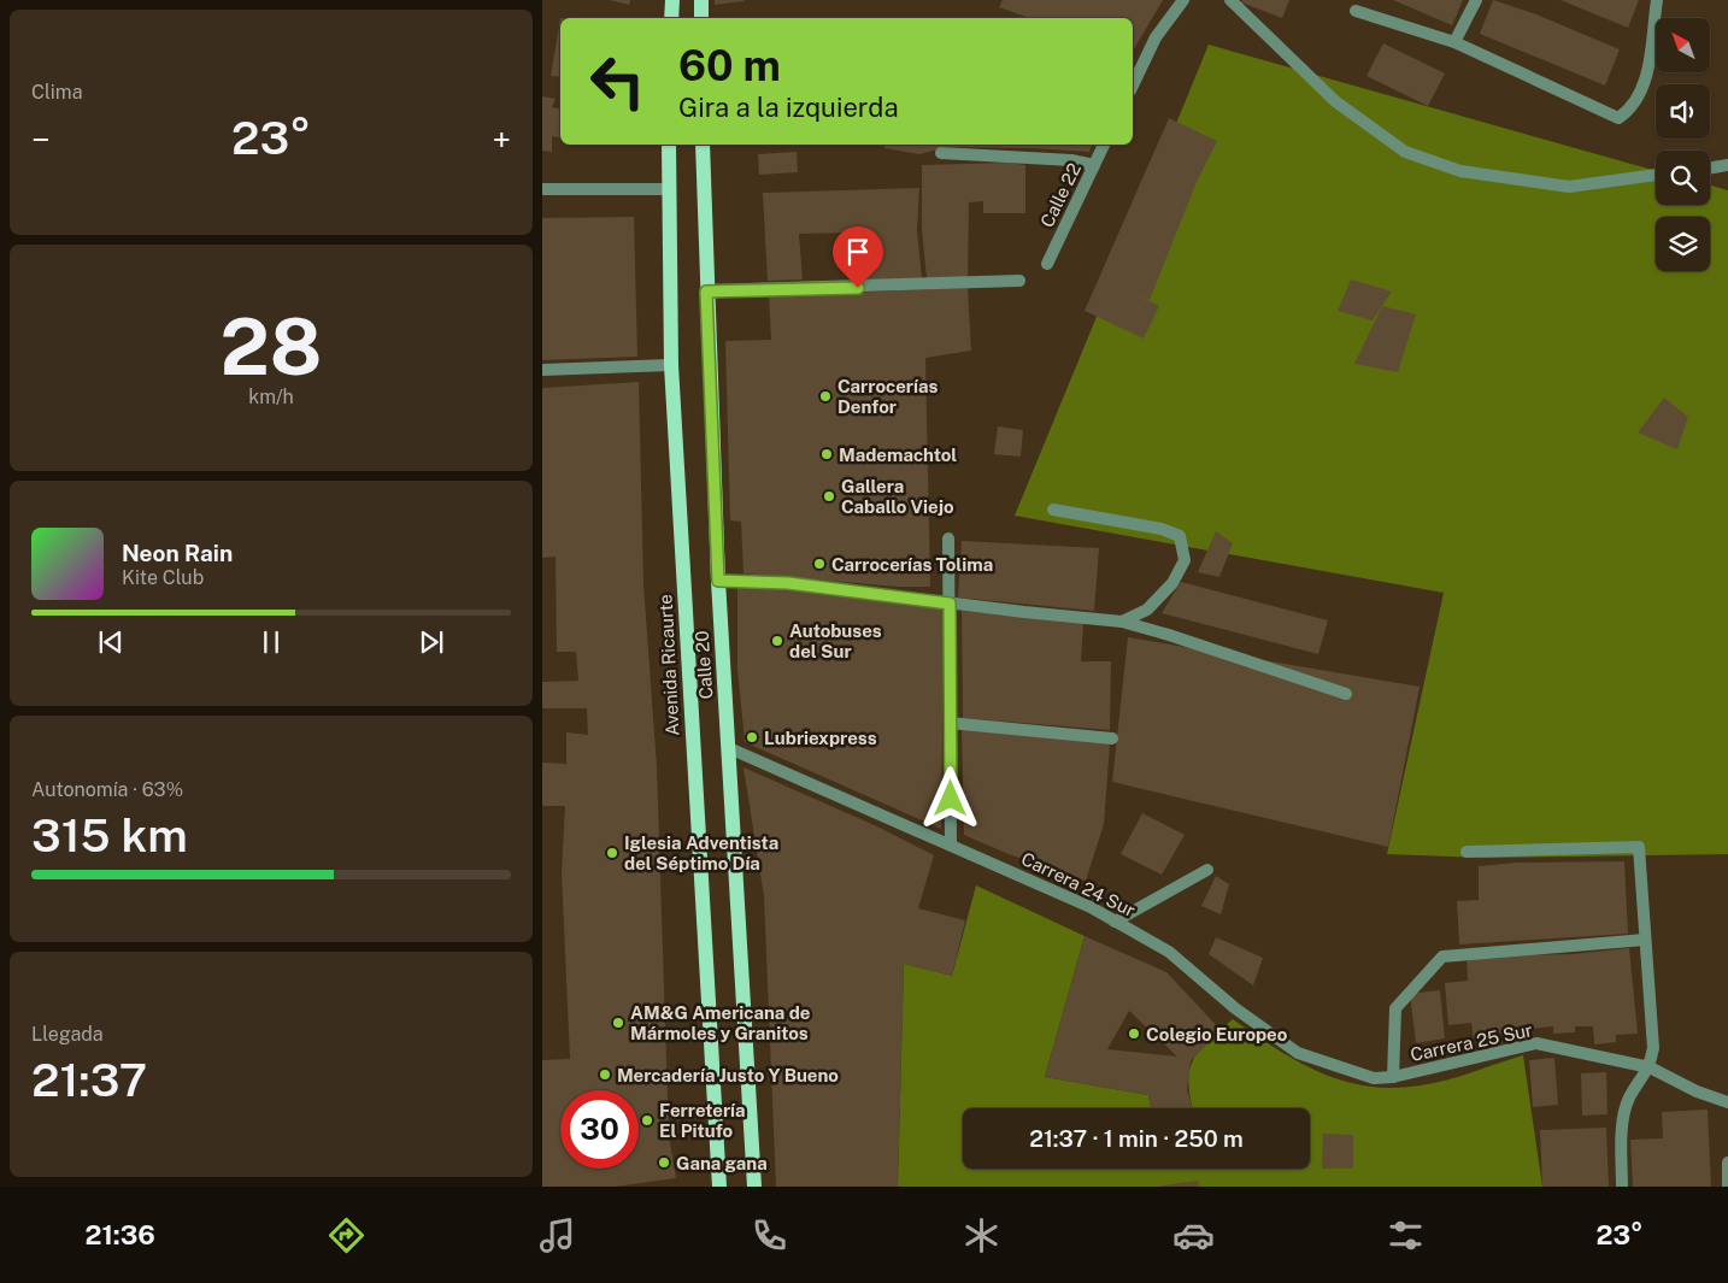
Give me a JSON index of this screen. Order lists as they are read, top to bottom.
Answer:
{
  "streets": {
    "main road": ["Avenida Ricaurte", "Calle 20"],
    "street": ["Calle 22", "Carrera 24 Sur", "Carrera 25 Sur"]
  },
  "crossings": [
    ["Calle 20", "Carrera 24 Sur"],
    ["Carrera 24 Sur", "Carrera 25 Sur"]
  ],
  "places": [
    "Carrocerías Denfor",
    "Mademachtol",
    "Gallera Caballo Viejo",
    "Carrocerías Tolima",
    "Autobuses del Sur",
    "Lubriexpress",
    "Iglesia Adventista del Séptimo Día",
    "AM&G Americana de Mármoles y Granitos",
    "Colegio Europeo",
    "Mercadería Justo Y Bueno",
    "Ferretería El Pitufo",
    "Gana gana"
  ],
  "north": "top left",
  "page": {
    "tile": [
      "Clima",
      ["28", "km/h"],
      ["Autonomía · 63%", "315 km"],
      ["Llegada", "21:37"]
    ],
    "turn": ["60 m", "Gira a la izquierda"],
    "heat": ["−", "23°", "+"],
    "song": ["Neon Rain", "Kite Club"],
    "limit": "30",
    "trip": "21:37 · 1 min · 250 m",
    "tabs": ["21:36", "23°"]
  }
}
